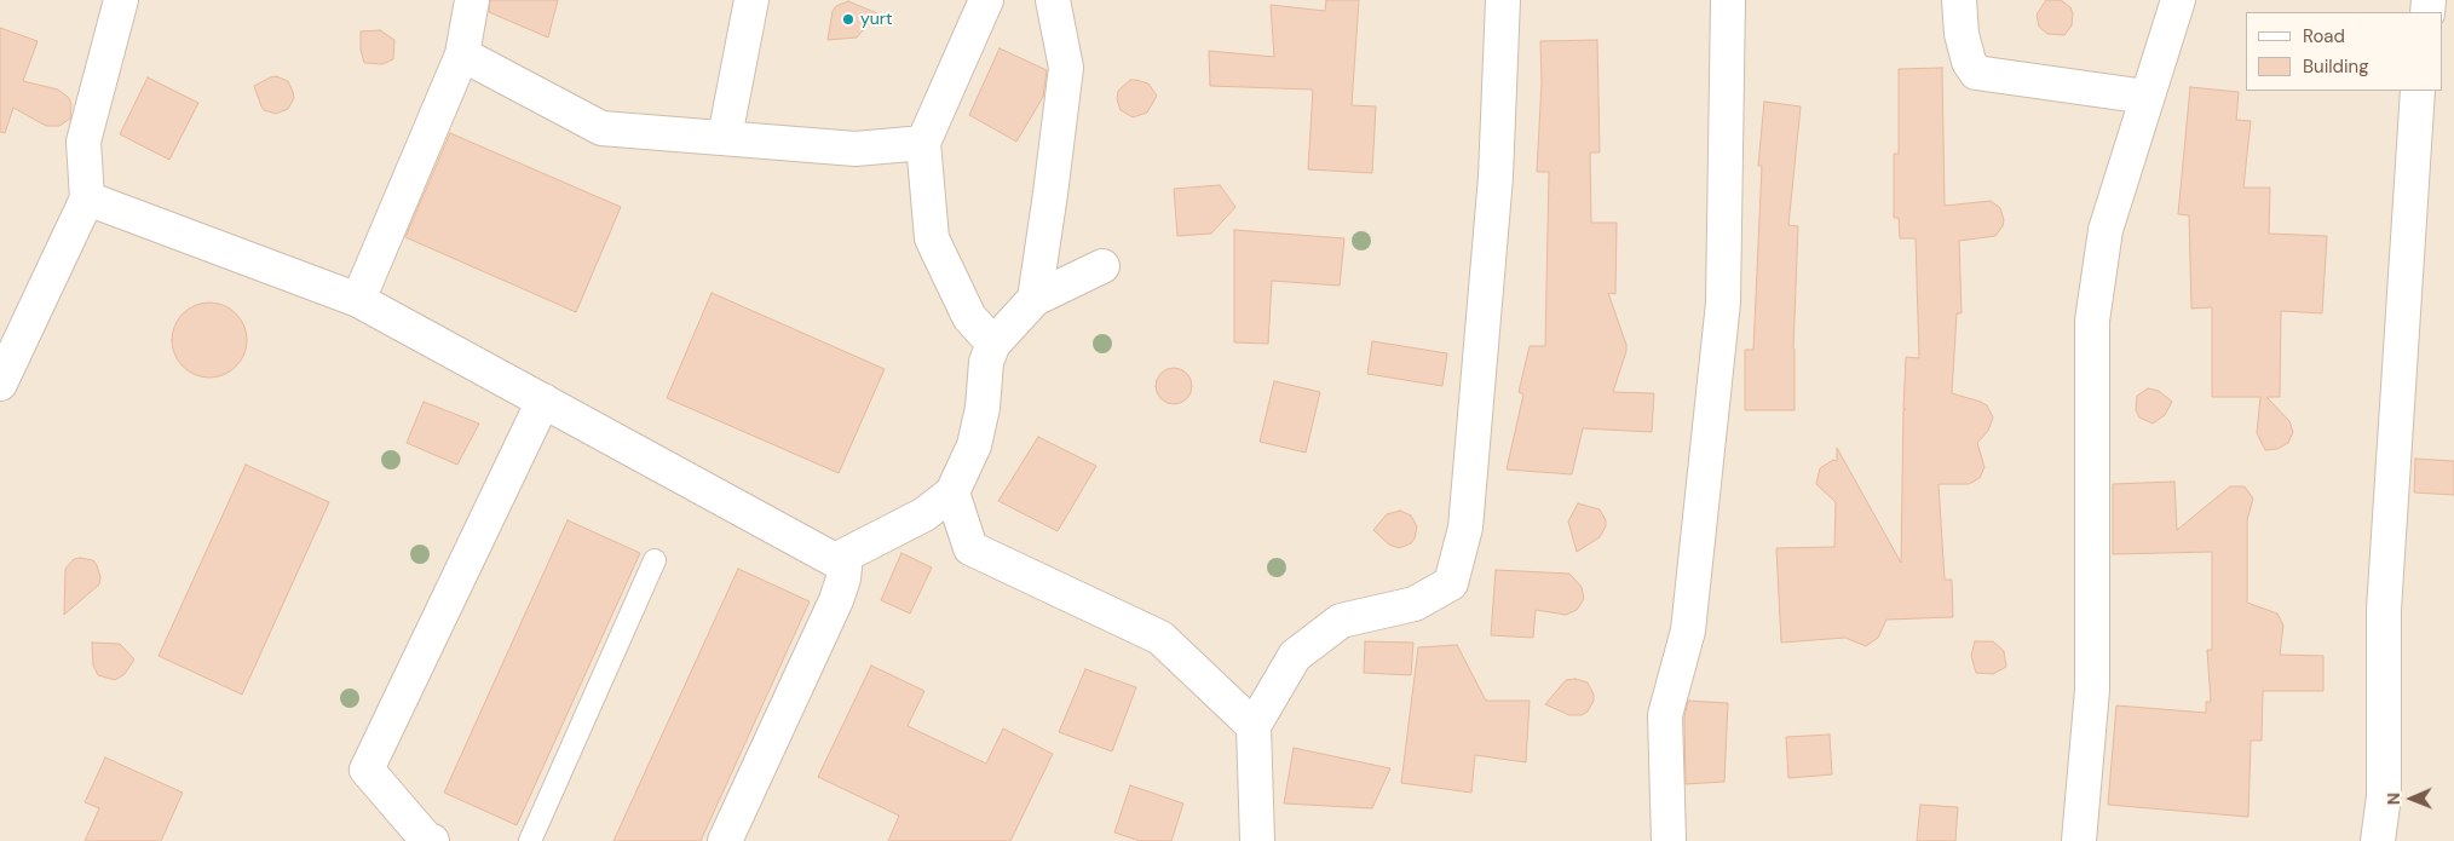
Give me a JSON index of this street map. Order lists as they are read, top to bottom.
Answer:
{
  "places": ["yurt"],
  "legend": ["Road", "Building"],
  "north": "left"
}
